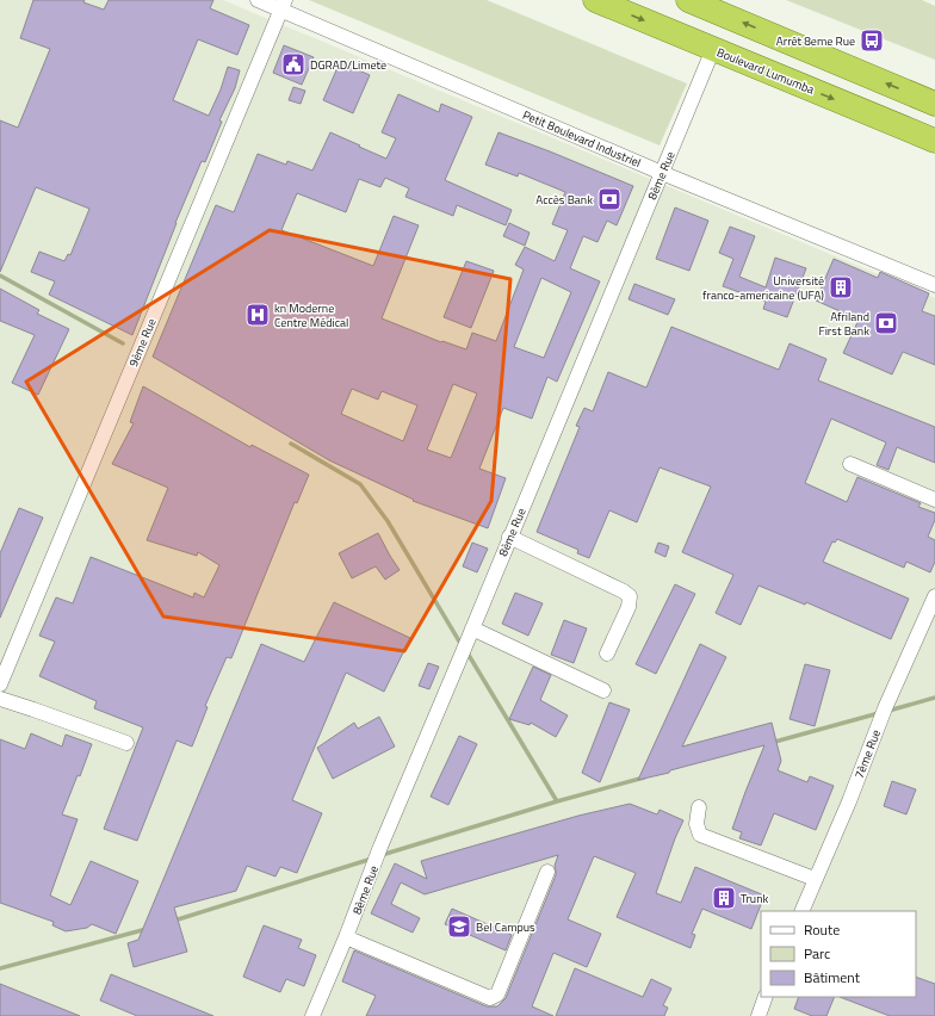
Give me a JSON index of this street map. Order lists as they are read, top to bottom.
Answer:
{
  "streets": {
    "highway": ["Boulevard Lumumba"],
    "street": [
      "Petit Boulevard Industriel",
      "8ème Rue",
      "9ème Rue",
      "7ème Rue"
    ]
  },
  "crossings": [
    ["Boulevard Lumumba", "8ème Rue"],
    ["Petit Boulevard Industriel", "8ème Rue"],
    ["Petit Boulevard Industriel", "9ème Rue"]
  ],
  "places": {
    "bus stop": ["Arrêt 8eme Rue"],
    "public building": ["DGRAD/Limete"],
    "bank": ["Accès Bank", "Afriland First Bank"],
    "building": ["Université franco-americaine (UFA)", "Trunk"],
    "hospital": ["kn Moderne Centre Médical"],
    "school or university": ["Bel Campus"]
  },
  "legend": ["Route", "Parc", "Bâtiment"]
}
